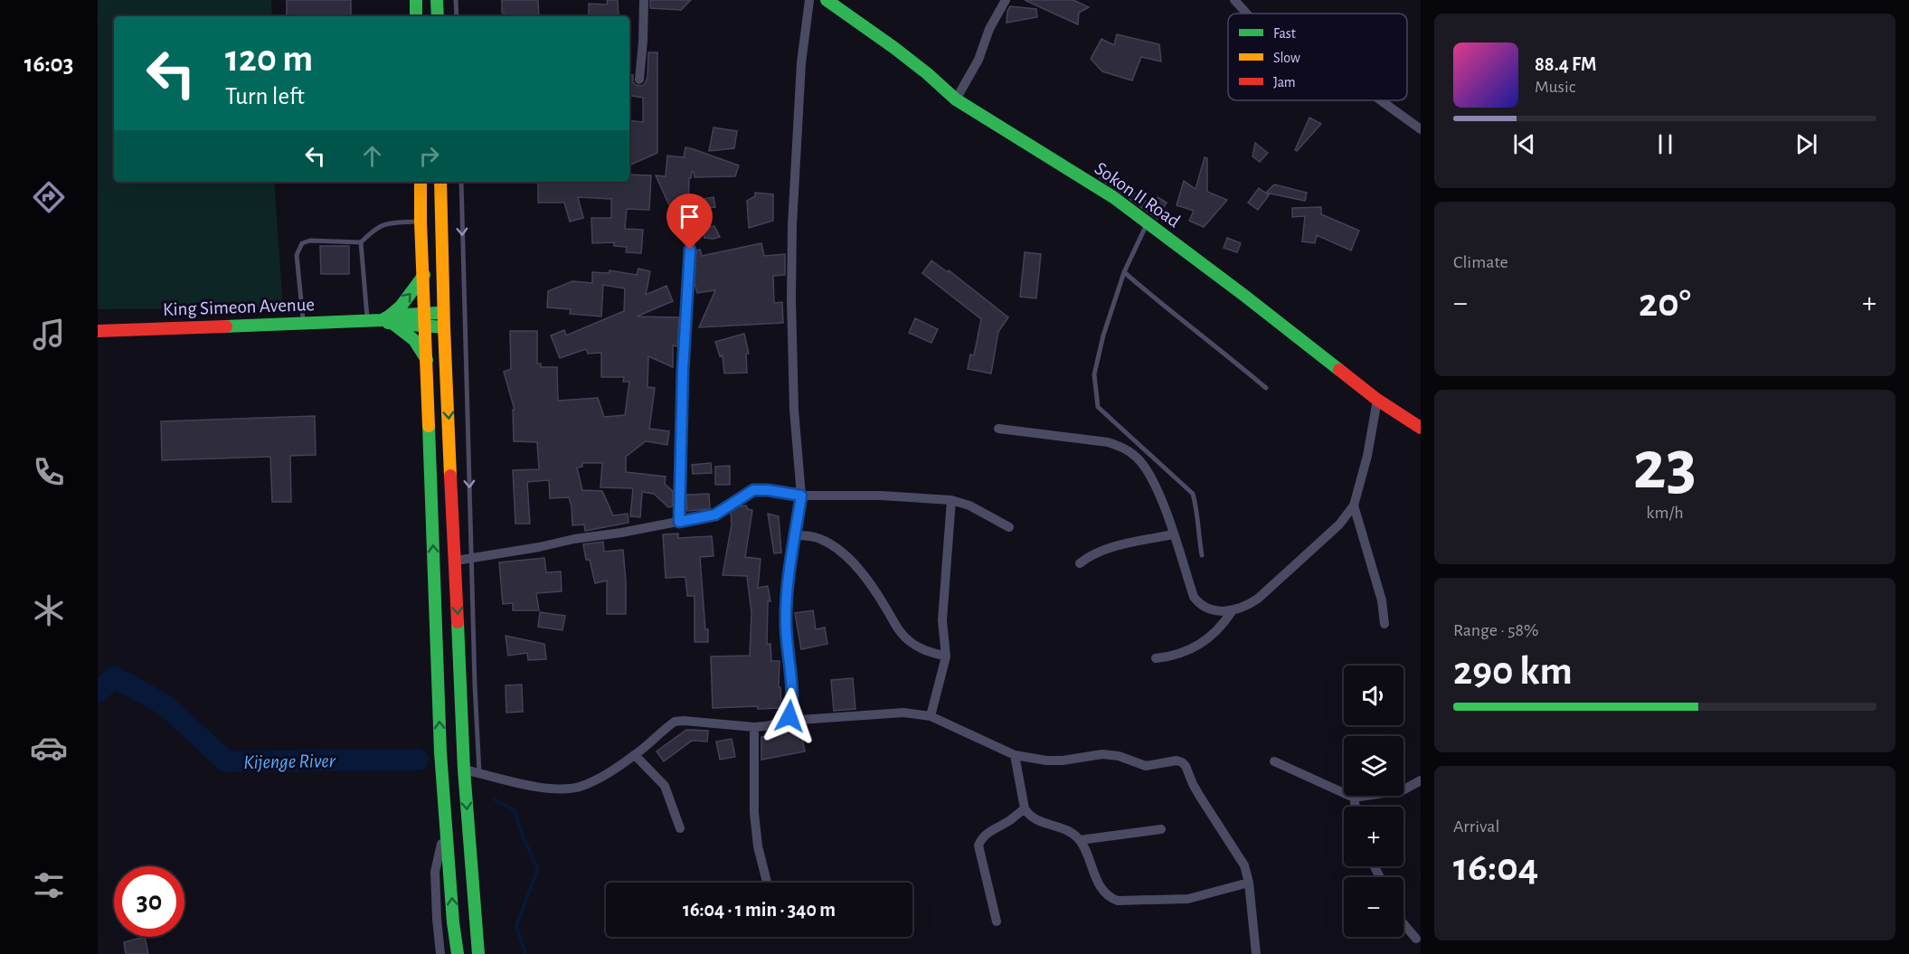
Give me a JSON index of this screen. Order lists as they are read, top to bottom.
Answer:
{
  "streets": {
    "main road": ["Sokon II Road", "King Simeon Avenue"]
  },
  "water": ["Kijenge River"],
  "legend": ["Fast", "Slow", "Jam"],
  "page": {
    "tabs": "16:03",
    "turn": ["120 m", "Turn left"],
    "song": ["88.4 FM", "Music"],
    "tile": [
      "Climate",
      ["23", "km/h"],
      ["Range · 58%", "290 km"],
      ["Arrival", "16:04"]
    ],
    "heat": ["−", "20°", "+"],
    "map_buttons": ["+", "−"],
    "limit": "30",
    "trip": "16:04 · 1 min · 340 m"
  }
}
